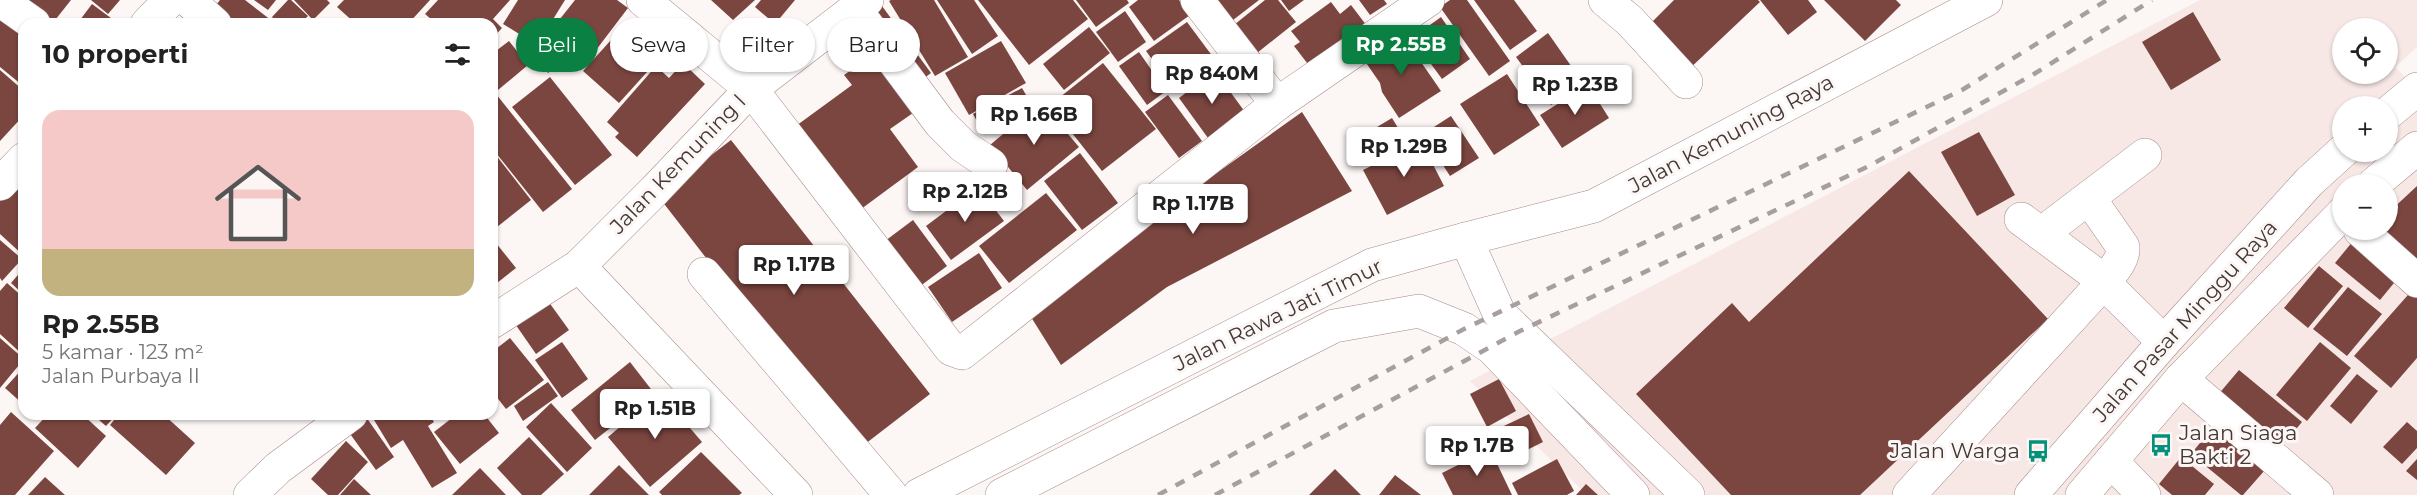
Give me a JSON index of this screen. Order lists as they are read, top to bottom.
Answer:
{
  "streets": {
    "street": [
      "Jalan Kemuning Raya",
      "Jalan Kemuning I",
      "Jalan Rawa Jati Timur",
      "Jalan Pasar Minggu Raya"
    ]
  },
  "crossings": [
    ["Jalan Kemuning Raya", "Jalan Rawa Jati Timur"]
  ],
  "places": {
    "bus stop": ["Jalan Siaga Bakti 2", "Jalan Warga"]
  },
  "page": {
    "map_buttons": ["+", "−"],
    "chip": [
      "Beli",
      "Sewa",
      "Filter",
      "Baru"
    ],
    "heading": "10 properti",
    "price": [
      "Rp 2.55B",
      "Rp 840M",
      "Rp 1.23B",
      "Rp 1.66B",
      "Rp 1.29B",
      "Rp 2.12B",
      "Rp 1.17B",
      "Rp 1.17B",
      "Rp 1.51B",
      "Rp 1.7B"
    ],
    "list": [
      {
        "name": "Rp 2.55B",
        "note": "5 kamar · 123 m² · Jalan Purbaya II"
      }
    ]
  }
}
